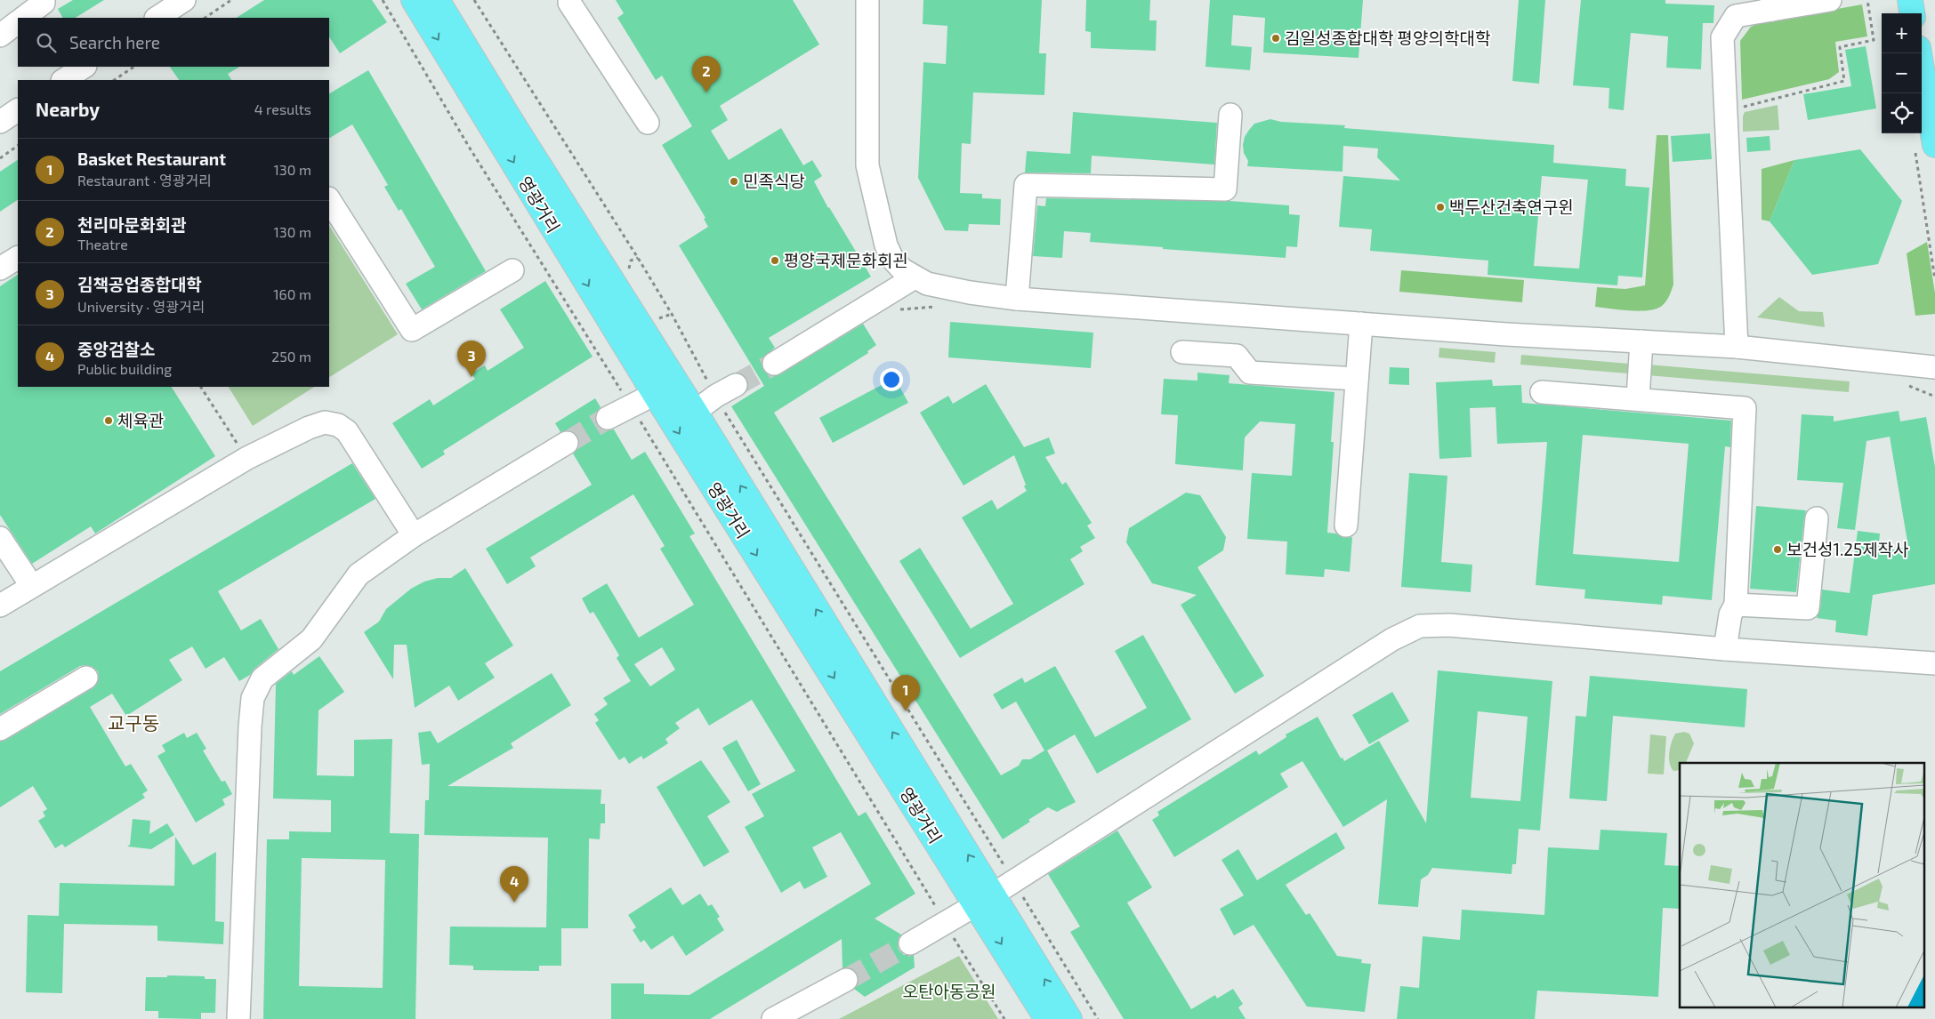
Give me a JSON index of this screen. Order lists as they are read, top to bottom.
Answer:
{
  "streets": {
    "main road": ["영광거리"]
  },
  "districts": ["교구동"],
  "parks": ["오탄아동공원"],
  "places": [
    "김일성종합대학 평양의학대학",
    "민족식당",
    "백두산건축연구윈",
    "평양국제문화회괸",
    "체육관",
    "보건성1.25제작사"
  ],
  "page": {
    "map_buttons": ["+", "−"],
    "search": "Search here",
    "pins": [
      "2",
      "3",
      "1",
      "4"
    ],
    "heading": ["Nearby", "4 results"],
    "list": [
      {
        "mark": "1",
        "name": "Basket Restaurant",
        "note": "Restaurant · 영광거리",
        "value": "130 m"
      },
      {
        "mark": "2",
        "name": "천리마문화회관",
        "note": "Theatre",
        "value": "130 m"
      },
      {
        "mark": "3",
        "name": "김책공업종합대학",
        "note": "University · 영광거리",
        "value": "160 m"
      },
      {
        "mark": "4",
        "name": "중앙검찰소",
        "note": "Public building",
        "value": "250 m"
      }
    ]
  }
}
